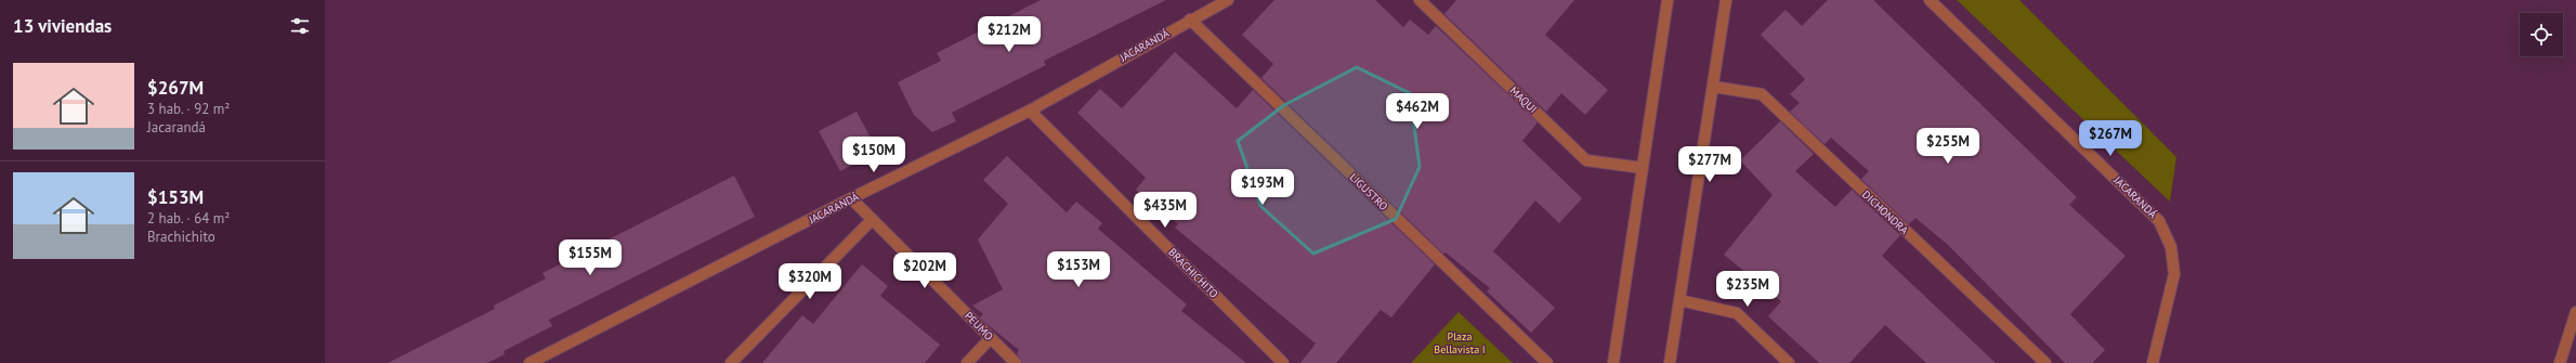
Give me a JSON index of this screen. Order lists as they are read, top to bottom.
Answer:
{
  "streets": {
    "street": [
      "JACARANDÁ",
      "MAQUI",
      "LIGUSTRO",
      "DICHONDRA",
      "BRACHICHITO",
      "PEUMO"
    ]
  },
  "crossings": [
    ["JACARANDÁ", "LIGUSTRO"],
    ["JACARANDÁ", "BRACHICHITO"],
    ["JACARANDÁ", "PEUMO"]
  ],
  "parks": ["Plaza Bellavista I"],
  "page": {
    "heading": "13 viviendas",
    "price": [
      "$212M",
      "$462M",
      "$267M",
      "$255M",
      "$150M",
      "$277M",
      "$193M",
      "$435M",
      "$155M",
      "$153M",
      "$202M",
      "$320M",
      "$235M"
    ],
    "list": [
      {
        "name": "$267M",
        "note": "3 hab. · 92 m² · Jacarandá"
      },
      {
        "name": "$153M",
        "note": "2 hab. · 64 m² · Brachichito"
      }
    ]
  }
}
